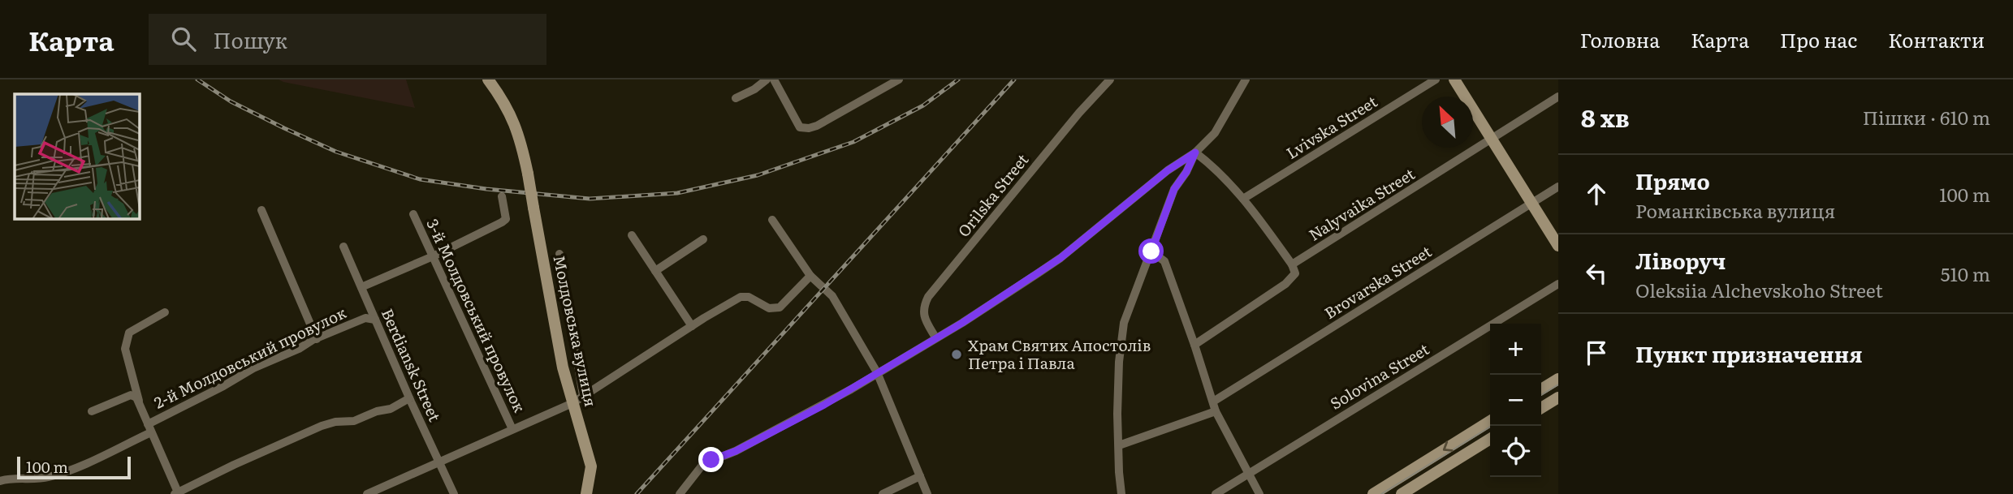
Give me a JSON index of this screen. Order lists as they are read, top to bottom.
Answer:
{
  "streets": {
    "main road": ["Молдовська вулиця"],
    "street": [
      "Lvivska Street",
      "Orilska Street",
      "Nalyvaika Street",
      "Brovarska Street",
      "3-й Молдовський провулок",
      "2-й Молдовський провулок",
      "Berdiansk Street",
      "Solovina Street"
    ]
  },
  "crossings": [
    ["2-й Молдовський провулок", "Berdiansk Street"]
  ],
  "places": ["Храм Святих Апостолів Петра і Павла"],
  "scale_bar": "100 m",
  "north": "top left",
  "page": {
    "header": "Карта",
    "search": "Пошук",
    "nav": [
      "Головна",
      "Карта",
      "Про нас",
      "Контакти"
    ],
    "heading": ["8 хв", "Пішки · 610 m"],
    "list": [
      ["Прямо", "Романківська вулиця", "100 m"],
      ["Ліворуч", "Oleksiia Alchevskoho Street", "510 m"],
      "Пункт призначення"
    ],
    "map_buttons": ["+", "−"],
    "scale": "100 m"
  }
}
